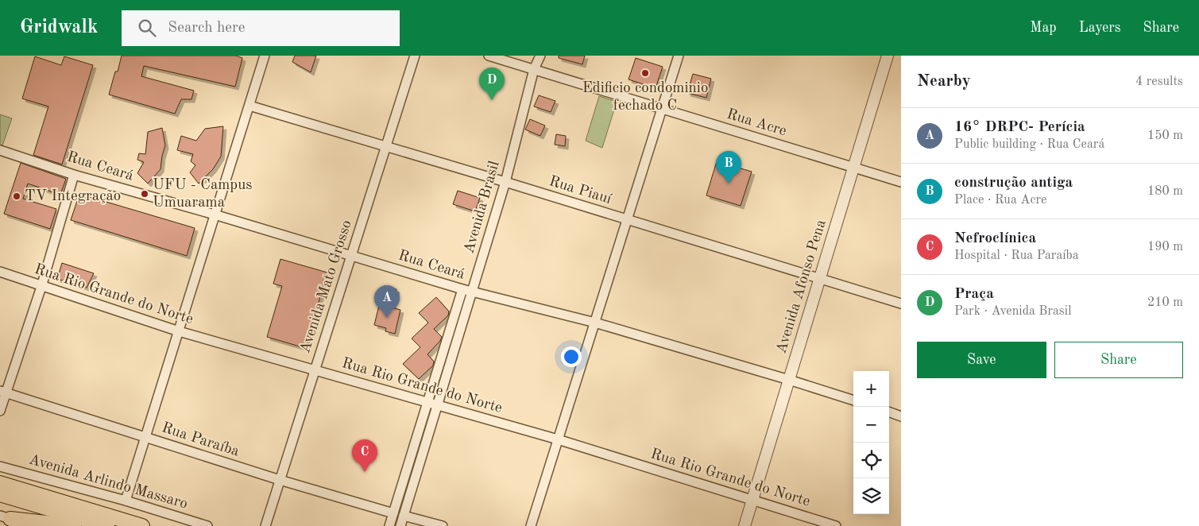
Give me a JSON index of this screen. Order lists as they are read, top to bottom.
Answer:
{
  "streets": {
    "street": [
      "Rua Acre",
      "Rua Ceará",
      "Rua Piauí",
      "Avenida Brasil",
      "Avenida Mato Grosso",
      "Avenida Afonso Pena",
      "Rua Rio Grande do Norte",
      "Rua Paraíba",
      "Avenida Arlindo Massaro"
    ]
  },
  "crossings": [
    ["Rua Acre", "Avenida Brasil"],
    ["Rua Acre", "Avenida Afonso Pena"],
    ["Rua Ceará", "Avenida Brasil"],
    ["Rua Ceará", "Avenida Mato Grosso"],
    ["Rua Ceará", "Avenida Afonso Pena"],
    ["Rua Piauí", "Avenida Brasil"],
    ["Rua Piauí", "Avenida Mato Grosso"],
    ["Rua Piauí", "Avenida Afonso Pena"],
    ["Avenida Brasil", "Rua Rio Grande do Norte"],
    ["Avenida Mato Grosso", "Rua Rio Grande do Norte"],
    ["Avenida Mato Grosso", "Rua Paraíba"],
    ["Avenida Afonso Pena", "Rua Rio Grande do Norte"]
  ],
  "places": ["Edificio condominio fechado C", "UFU - Campus Umuarama", "TV Integração"],
  "page": {
    "header": "Gridwalk",
    "search": "Search here",
    "nav": ["Map", "Layers", "Share"],
    "heading": ["Nearby", "4 results"],
    "pins": [
      "D",
      "B",
      "A",
      "C"
    ],
    "list": [
      {
        "mark": "A",
        "name": "16° DRPC- Perícia",
        "note": "Public building · Rua Ceará",
        "value": "150 m"
      },
      {
        "mark": "B",
        "name": "construção antiga",
        "note": "Place · Rua Acre",
        "value": "180 m"
      },
      {
        "mark": "C",
        "name": "Nefroclínica",
        "note": "Hospital · Rua Paraíba",
        "value": "190 m"
      },
      {
        "mark": "D",
        "name": "Praça",
        "note": "Park · Avenida Brasil",
        "value": "210 m"
      }
    ],
    "buttons": ["Save", "Share"],
    "map_buttons": ["+", "−"]
  }
}
